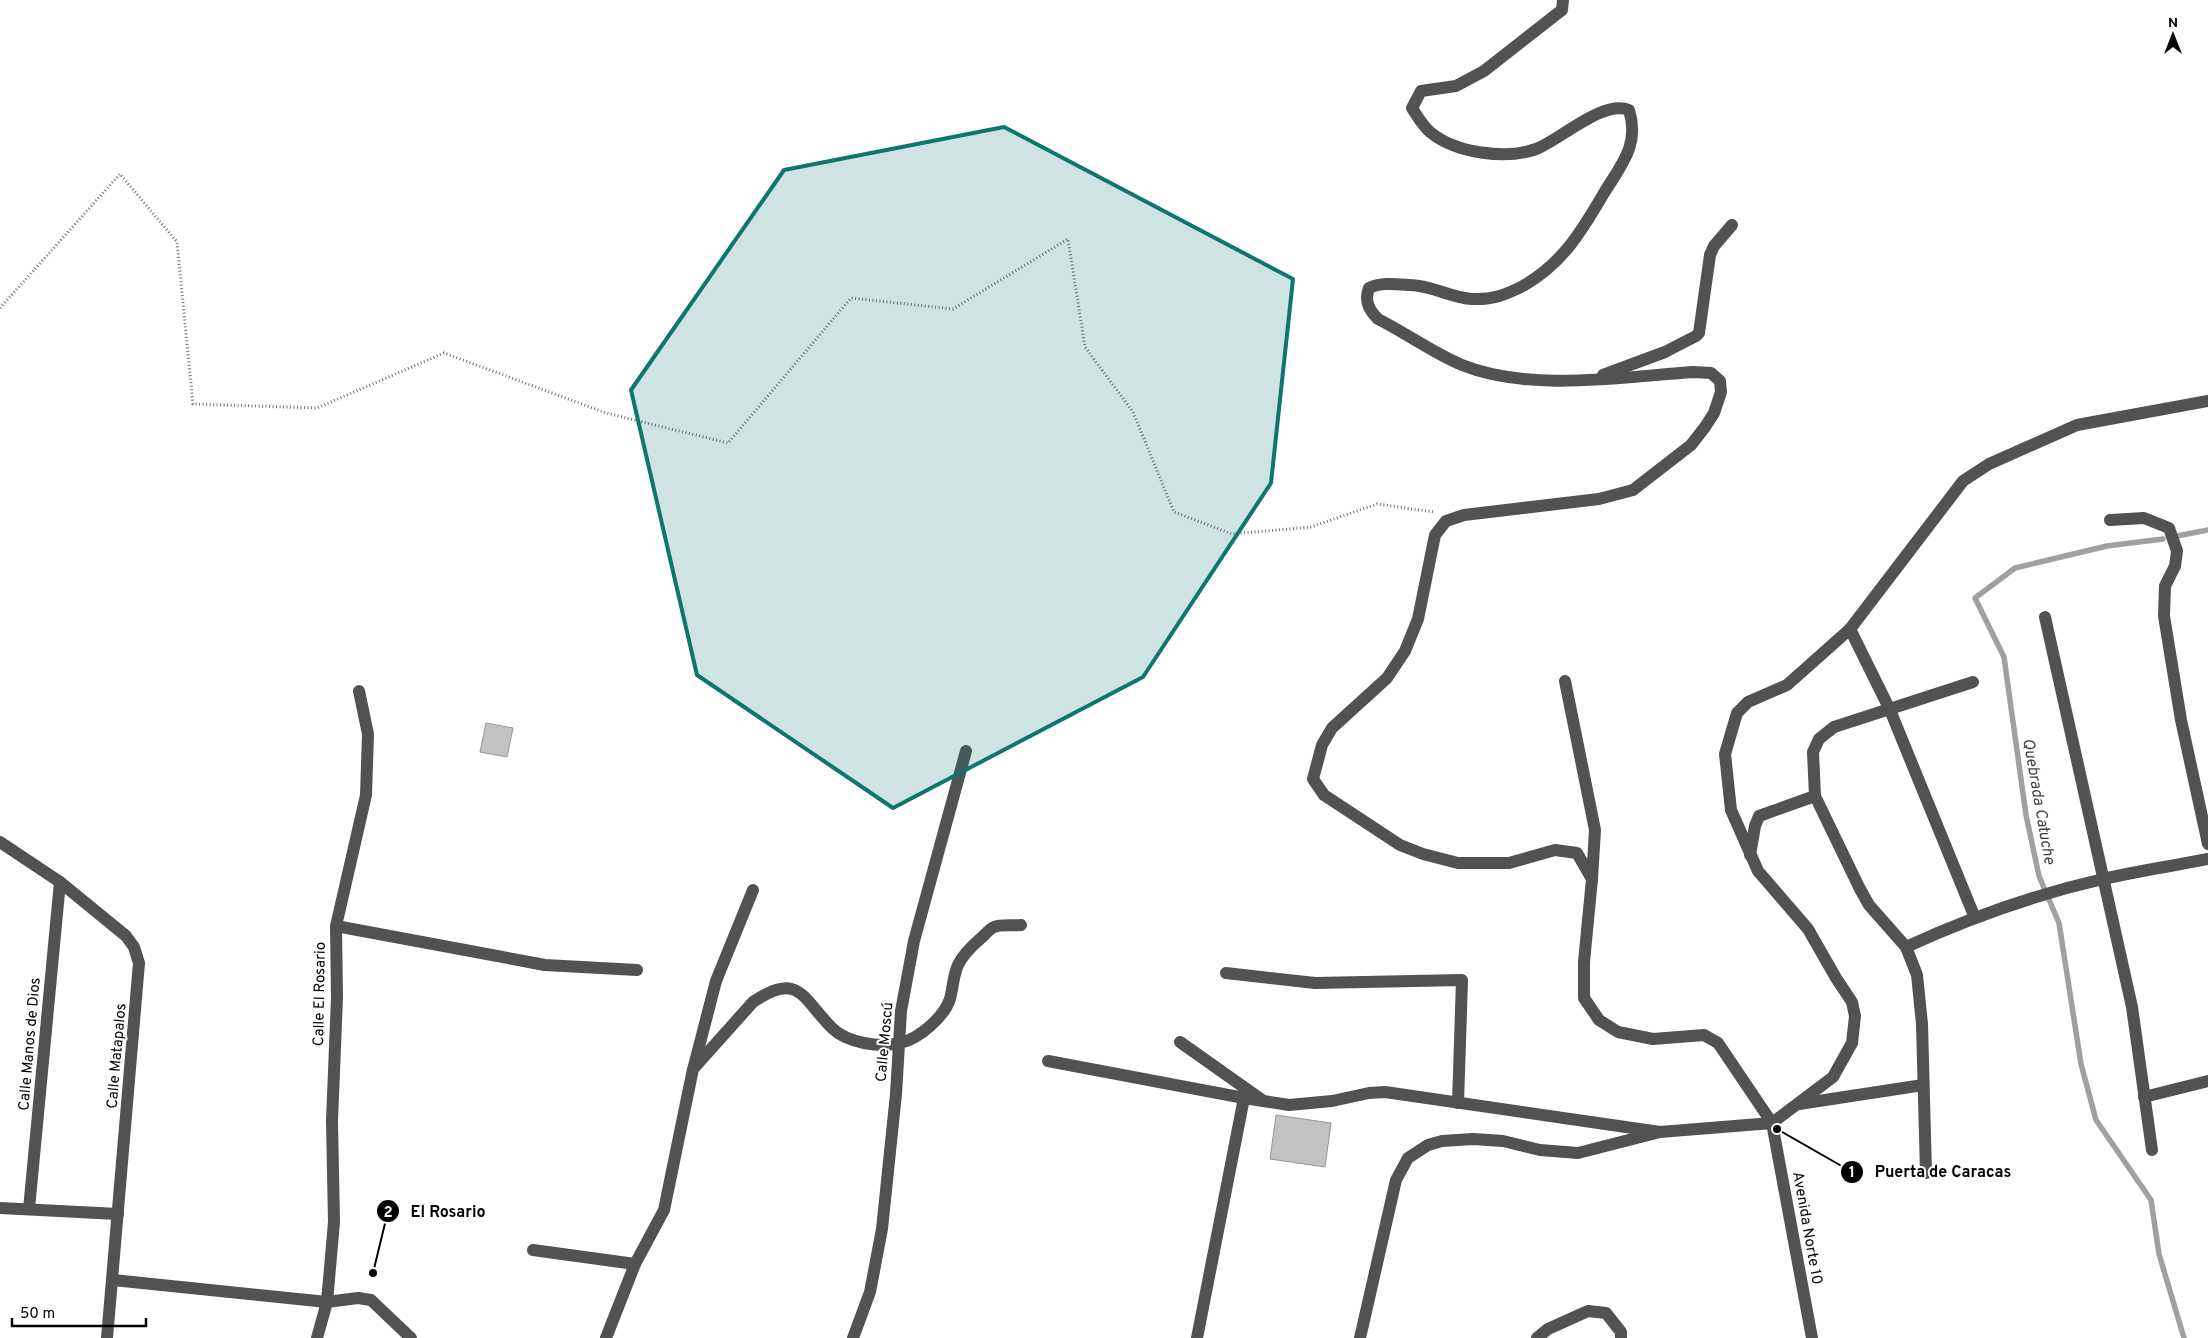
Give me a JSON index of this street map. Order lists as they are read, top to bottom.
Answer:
{
  "streets": {
    "street": [
      "Calle El Rosario",
      "Calle Moscú",
      "Calle Manos de Dios",
      "Calle Matapalos",
      "Avenida Norte 10"
    ]
  },
  "crossings": [
    ["Calle Manos de Dios", "Calle Matapalos"]
  ],
  "water": ["Quebrada Catuche"],
  "places": ["Puerta de Caracas", "El Rosario"],
  "scale_bar": "50 m",
  "north": "top"
}
